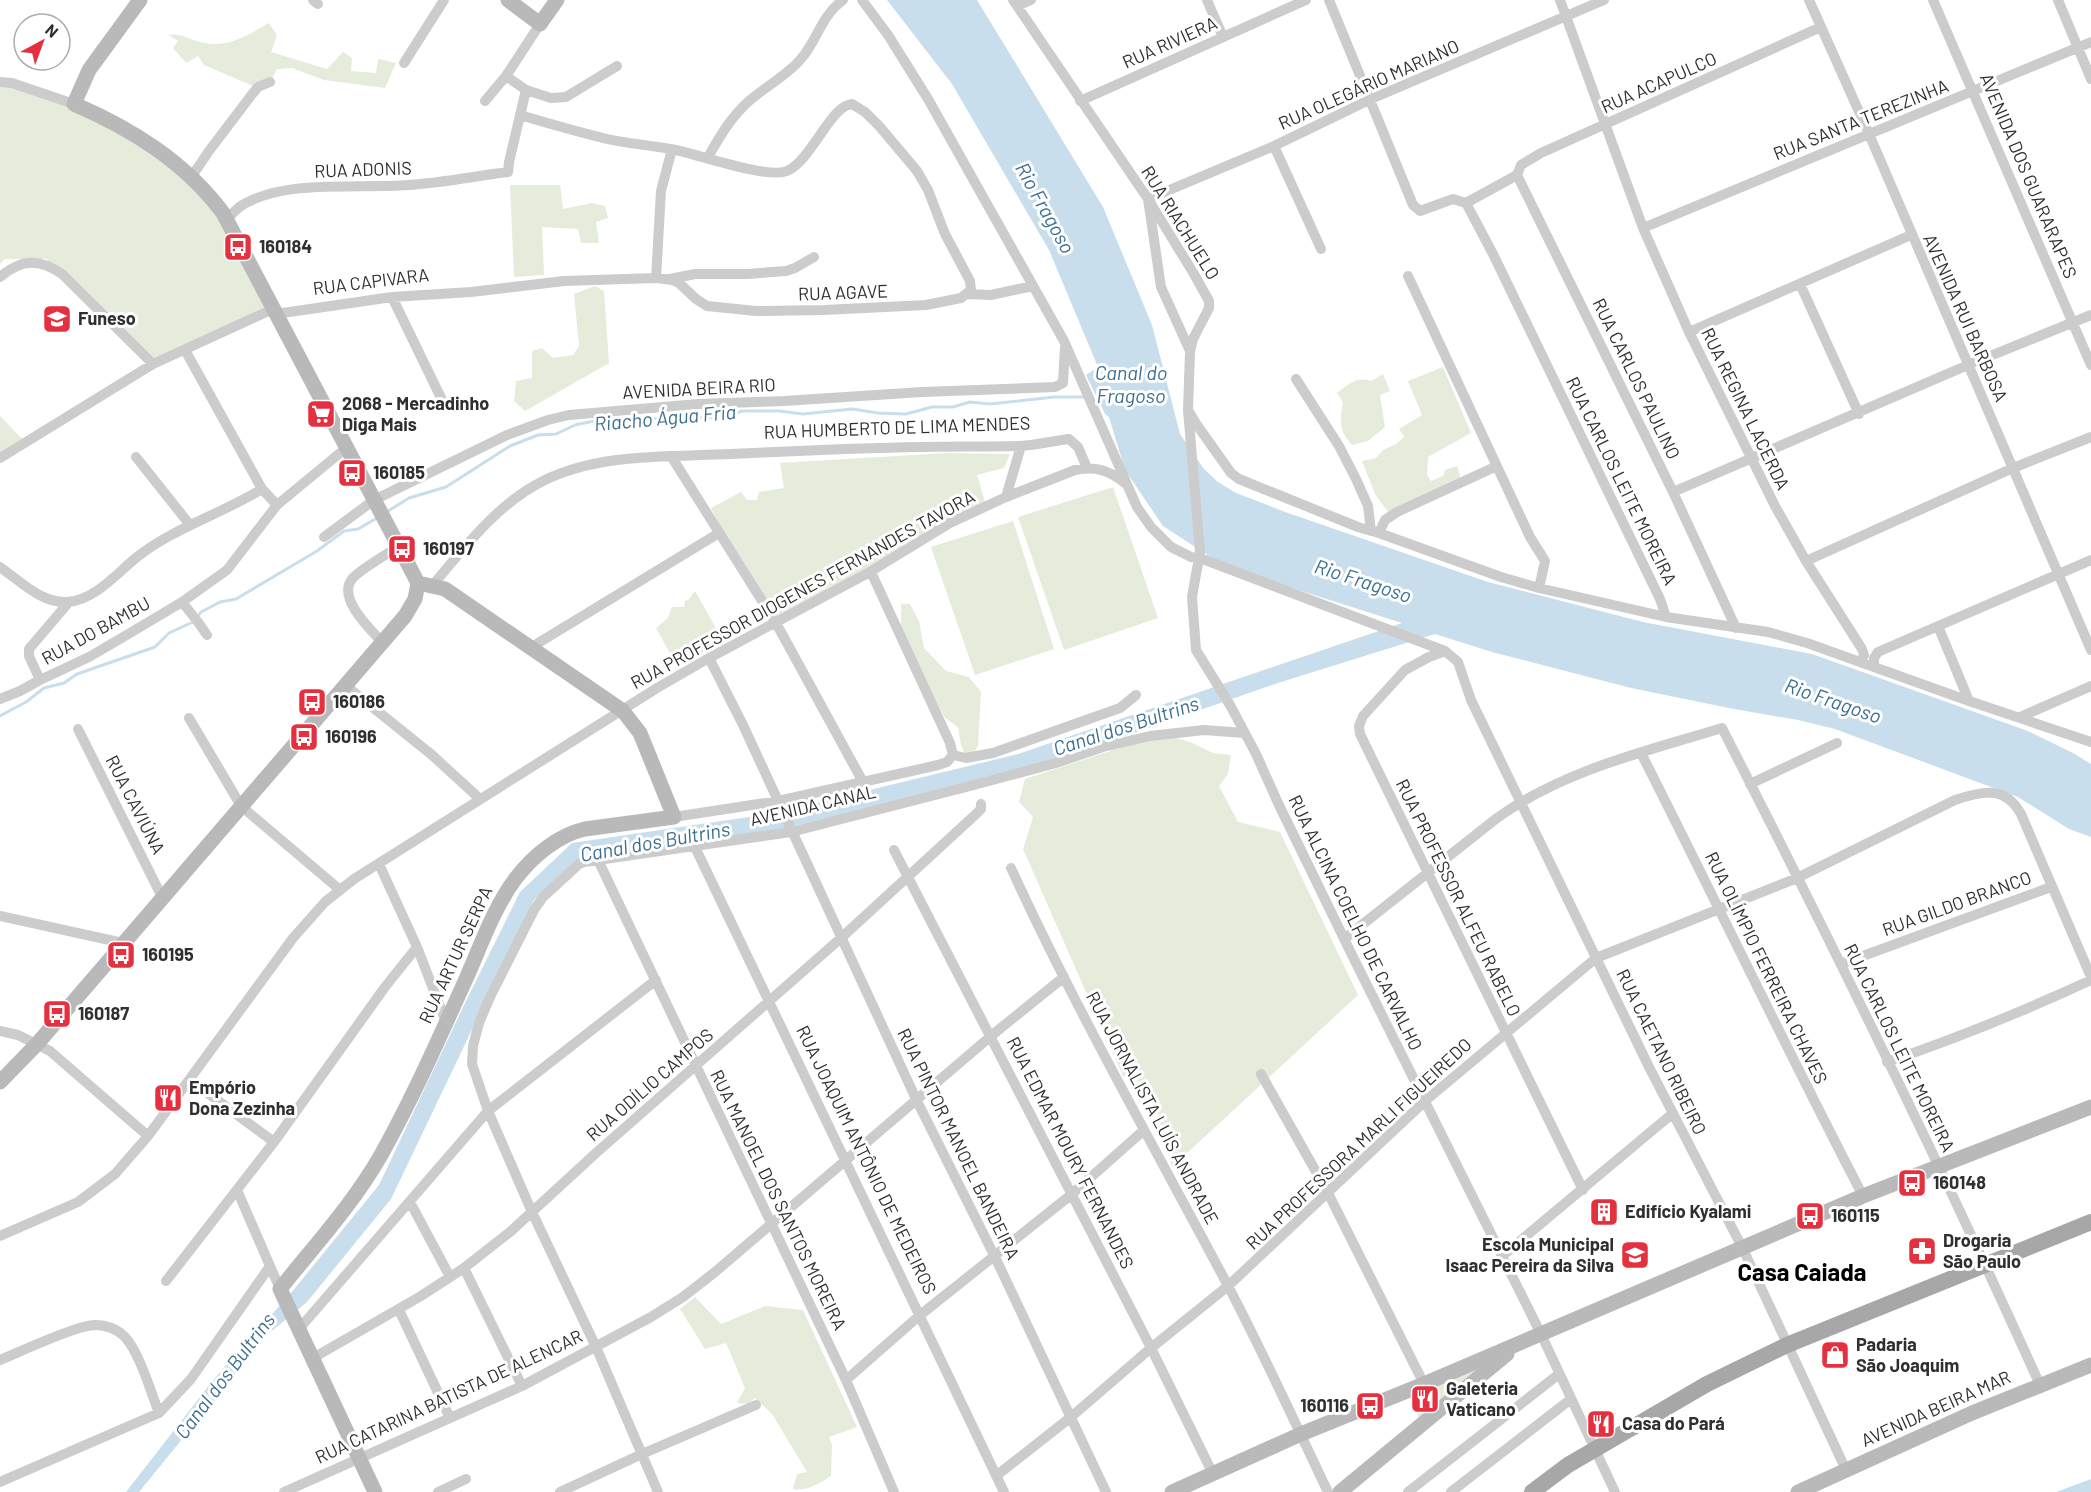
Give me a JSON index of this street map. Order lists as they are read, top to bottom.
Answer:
{
  "streets": {
    "street": [
      "RUA RIVIERA",
      "RUA ACAPULCO",
      "RUA OLEGÁRIO MARIANO",
      "RUA SANTA TEREZINHA",
      "RUA ADONIS",
      "AVENIDA DOS GUARARAPES",
      "RUA RIACHUELO",
      "RUA CAPIVARA",
      "RUA AGAVE",
      "AVENIDA RUI BARBOSA",
      "RUA CARLOS PAULINO",
      "AVENIDA BEIRA RIO",
      "RUA REGINA LACERDA",
      "RUA HUMBERTO DE LIMA MENDES",
      "RUA CARLOS LEITE MOREIRA",
      "RUA PROFESSOR DIOGENES FERNANDES TAVORA",
      "RUA DO BAMBU",
      "RUA CAVIÚNA",
      "AVENIDA CANAL",
      "RUA PROFESSOR ALFEU RABELO",
      "RUA GILDO BRANCO",
      "RUA ALCINA COELHO DE CARVALHO",
      "RUA ARTUR SERPA",
      "RUA OLÍMPIO FERREIRA CHAVES",
      "RUA CAETANO RIBEIRO",
      "RUA ODÍLIO CAMPOS",
      "RUA JORNALISTA LUÍS ANDRADE",
      "RUA PINTOR MANOEL BANDEIRA",
      "RUA PROFESSORA MARLI FIGUEIREDO",
      "RUA EDMAR MOURY FERNANDES",
      "RUA JOAQUIM ANTÔNIO DE MEDEIROS",
      "RUA MANOEL DOS SANTOS MOREIRA",
      "RUA CATARINA BATISTA DE ALENCAR",
      "AVENIDA BEIRA MAR"
    ]
  },
  "crossings": [
    ["RUA RIVIERA", "RUA RIACHUELO"],
    ["RUA ACAPULCO", "AVENIDA RUI BARBOSA"],
    ["RUA ACAPULCO", "RUA CARLOS PAULINO"],
    ["RUA ACAPULCO", "RUA REGINA LACERDA"],
    ["RUA OLEGÁRIO MARIANO", "RUA RIACHUELO"],
    ["RUA OLEGÁRIO MARIANO", "RUA REGINA LACERDA"],
    ["RUA SANTA TEREZINHA", "AVENIDA DOS GUARARAPES"],
    ["RUA SANTA TEREZINHA", "AVENIDA RUI BARBOSA"],
    ["RUA SANTA TEREZINHA", "RUA REGINA LACERDA"],
    ["RUA RIACHUELO", "RUA ALCINA COELHO DE CARVALHO"],
    ["RUA CAPIVARA", "RUA AGAVE"],
    ["RUA AGAVE", "AVENIDA BEIRA RIO"],
    ["RUA HUMBERTO DE LIMA MENDES", "RUA PROFESSOR DIOGENES FERNANDES TAVORA"],
    ["RUA HUMBERTO DE LIMA MENDES", "RUA CAVIÚNA"],
    ["RUA CARLOS LEITE MOREIRA", "RUA GILDO BRANCO"],
    ["RUA CARLOS LEITE MOREIRA", "RUA OLÍMPIO FERREIRA CHAVES"],
    ["RUA CARLOS LEITE MOREIRA", "RUA PROFESSORA MARLI FIGUEIREDO"],
    ["RUA CARLOS LEITE MOREIRA", "AVENIDA BEIRA MAR"],
    ["RUA PROFESSOR DIOGENES FERNANDES TAVORA", "RUA PINTOR MANOEL BANDEIRA"],
    ["AVENIDA CANAL", "RUA ALCINA COELHO DE CARVALHO"],
    ["AVENIDA CANAL", "RUA PINTOR MANOEL BANDEIRA"],
    ["AVENIDA CANAL", "RUA JOAQUIM ANTÔNIO DE MEDEIROS"],
    ["AVENIDA CANAL", "RUA MANOEL DOS SANTOS MOREIRA"],
    ["RUA PROFESSOR ALFEU RABELO", "RUA CAETANO RIBEIRO"],
    ["RUA PROFESSOR ALFEU RABELO", "RUA PROFESSORA MARLI FIGUEIREDO"],
    ["RUA GILDO BRANCO", "RUA PROFESSORA MARLI FIGUEIREDO"],
    ["RUA ALCINA COELHO DE CARVALHO", "RUA PROFESSORA MARLI FIGUEIREDO"],
    ["RUA ARTUR SERPA", "RUA PINTOR MANOEL BANDEIRA"],
    ["RUA OLÍMPIO FERREIRA CHAVES", "RUA PROFESSORA MARLI FIGUEIREDO"],
    ["RUA CAETANO RIBEIRO", "RUA PROFESSORA MARLI FIGUEIREDO"],
    ["RUA CAETANO RIBEIRO", "AVENIDA BEIRA MAR"],
    ["RUA ODÍLIO CAMPOS", "RUA PINTOR MANOEL BANDEIRA"],
    ["RUA ODÍLIO CAMPOS", "RUA EDMAR MOURY FERNANDES"],
    ["RUA ODÍLIO CAMPOS", "RUA JOAQUIM ANTÔNIO DE MEDEIROS"],
    ["RUA ODÍLIO CAMPOS", "RUA MANOEL DOS SANTOS MOREIRA"],
    ["RUA JORNALISTA LUÍS ANDRADE", "RUA PROFESSORA MARLI FIGUEIREDO"],
    ["RUA JORNALISTA LUÍS ANDRADE", "RUA CATARINA BATISTA DE ALENCAR"],
    ["RUA PINTOR MANOEL BANDEIRA", "RUA PROFESSORA MARLI FIGUEIREDO"],
    ["RUA PINTOR MANOEL BANDEIRA", "RUA CATARINA BATISTA DE ALENCAR"],
    ["RUA PROFESSORA MARLI FIGUEIREDO", "RUA EDMAR MOURY FERNANDES"],
    ["RUA PROFESSORA MARLI FIGUEIREDO", "RUA JOAQUIM ANTÔNIO DE MEDEIROS"],
    ["RUA EDMAR MOURY FERNANDES", "RUA CATARINA BATISTA DE ALENCAR"],
    ["RUA JOAQUIM ANTÔNIO DE MEDEIROS", "RUA CATARINA BATISTA DE ALENCAR"],
    ["RUA MANOEL DOS SANTOS MOREIRA", "RUA CATARINA BATISTA DE ALENCAR"]
  ],
  "districts": ["Casa Caiada"],
  "water": [
    "Rio Fragoso",
    "Canal do Fragoso",
    "Riacho Água Fria",
    "Canal dos Bultrins"
  ],
  "places": {
    "bus stop": [
      "160184",
      "160185",
      "160197",
      "160186",
      "160196",
      "160195",
      "160187",
      "160148",
      "160115",
      "160116"
    ],
    "school or university": ["Funeso", "Escola Municipal Isaac Pereira da Silva"],
    "supermarket": ["2068 - Mercadinho Diga Mais"],
    "restaurant": ["Empório Dona Zezinha", "Galeteria Vaticano", "Casa do Pará"],
    "building": ["Edifício Kyalami"],
    "pharmacy": ["Drogaria São Paulo"],
    "shop": ["Padaria São Joaquim"]
  },
  "north": "top right"
}
